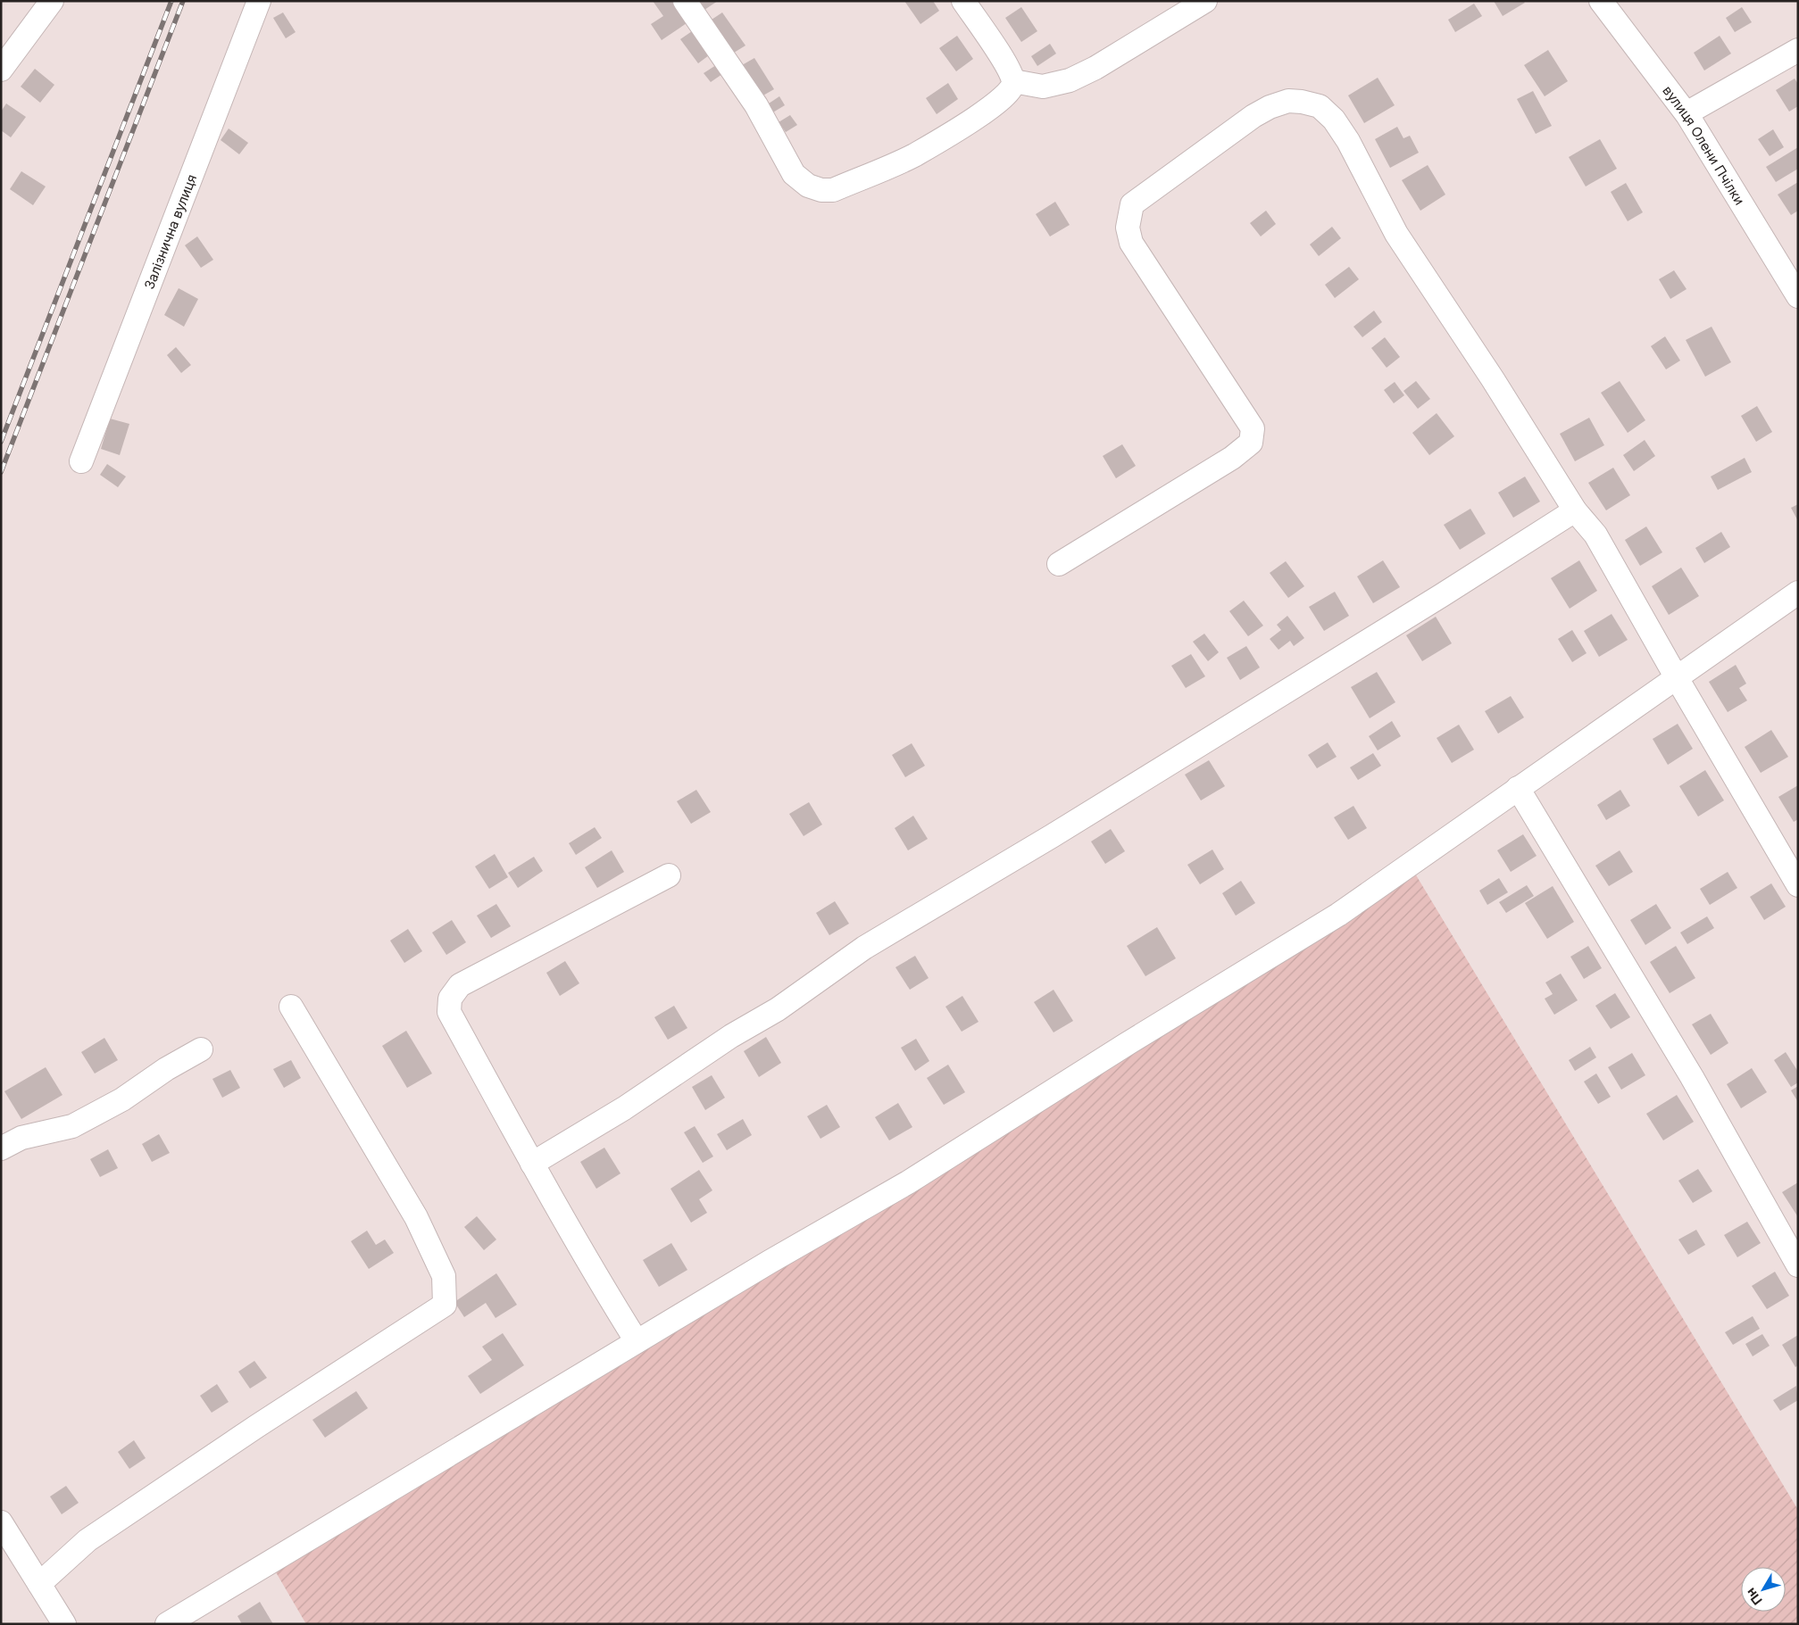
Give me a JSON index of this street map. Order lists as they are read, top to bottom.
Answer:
{
  "streets": {
    "street": ["вулиця Олени Пчілки", "Залізнична вулиця"]
  },
  "north": "bottom left"
}
